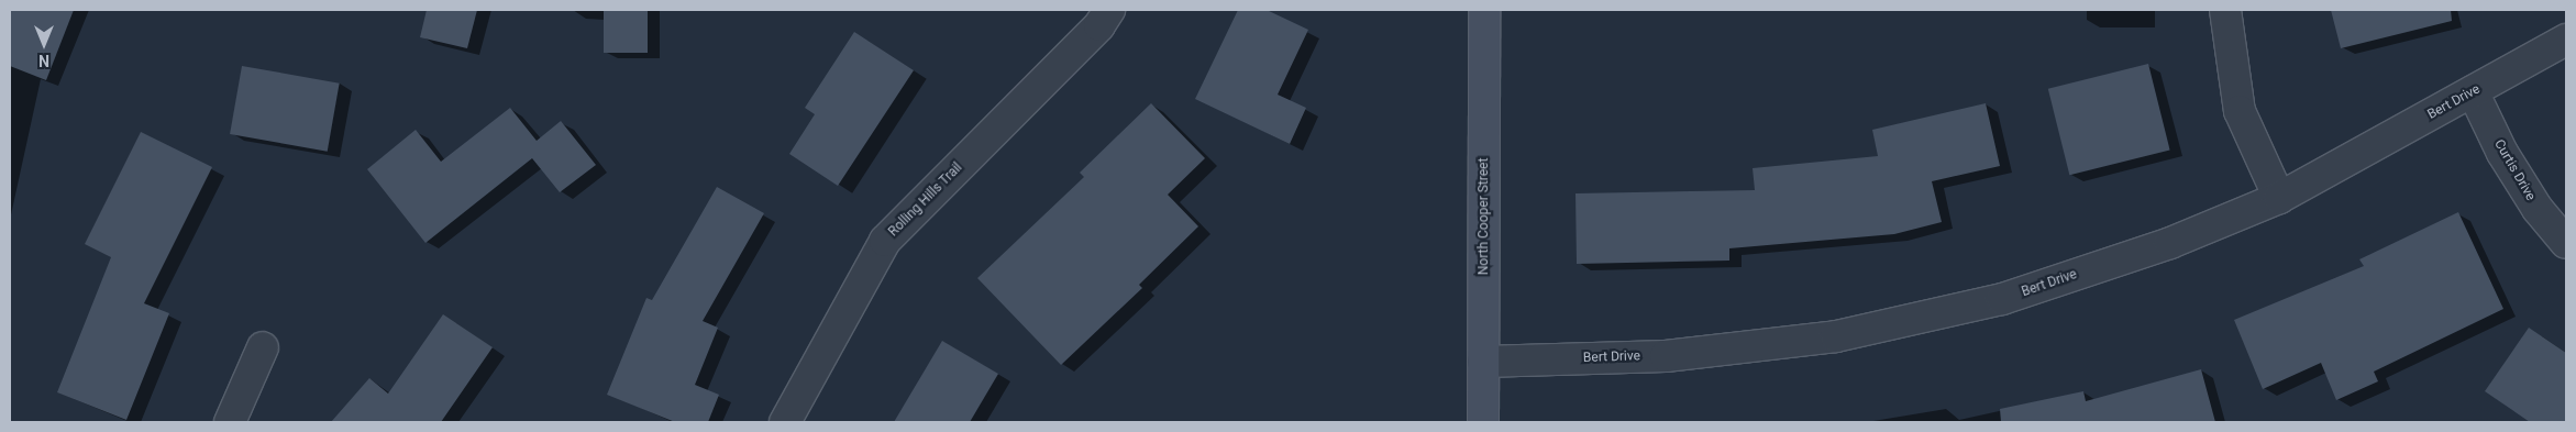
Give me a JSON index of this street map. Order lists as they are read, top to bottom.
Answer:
{
  "streets": {
    "main road": ["North Cooper Street"],
    "street": ["Bert Drive", "Curtis Drive", "Rolling Hills Trail"]
  },
  "crossings": [
    ["Bert Drive", "Curtis Drive"],
    ["Bert Drive", "North Cooper Street"]
  ],
  "north": "bottom"
}
